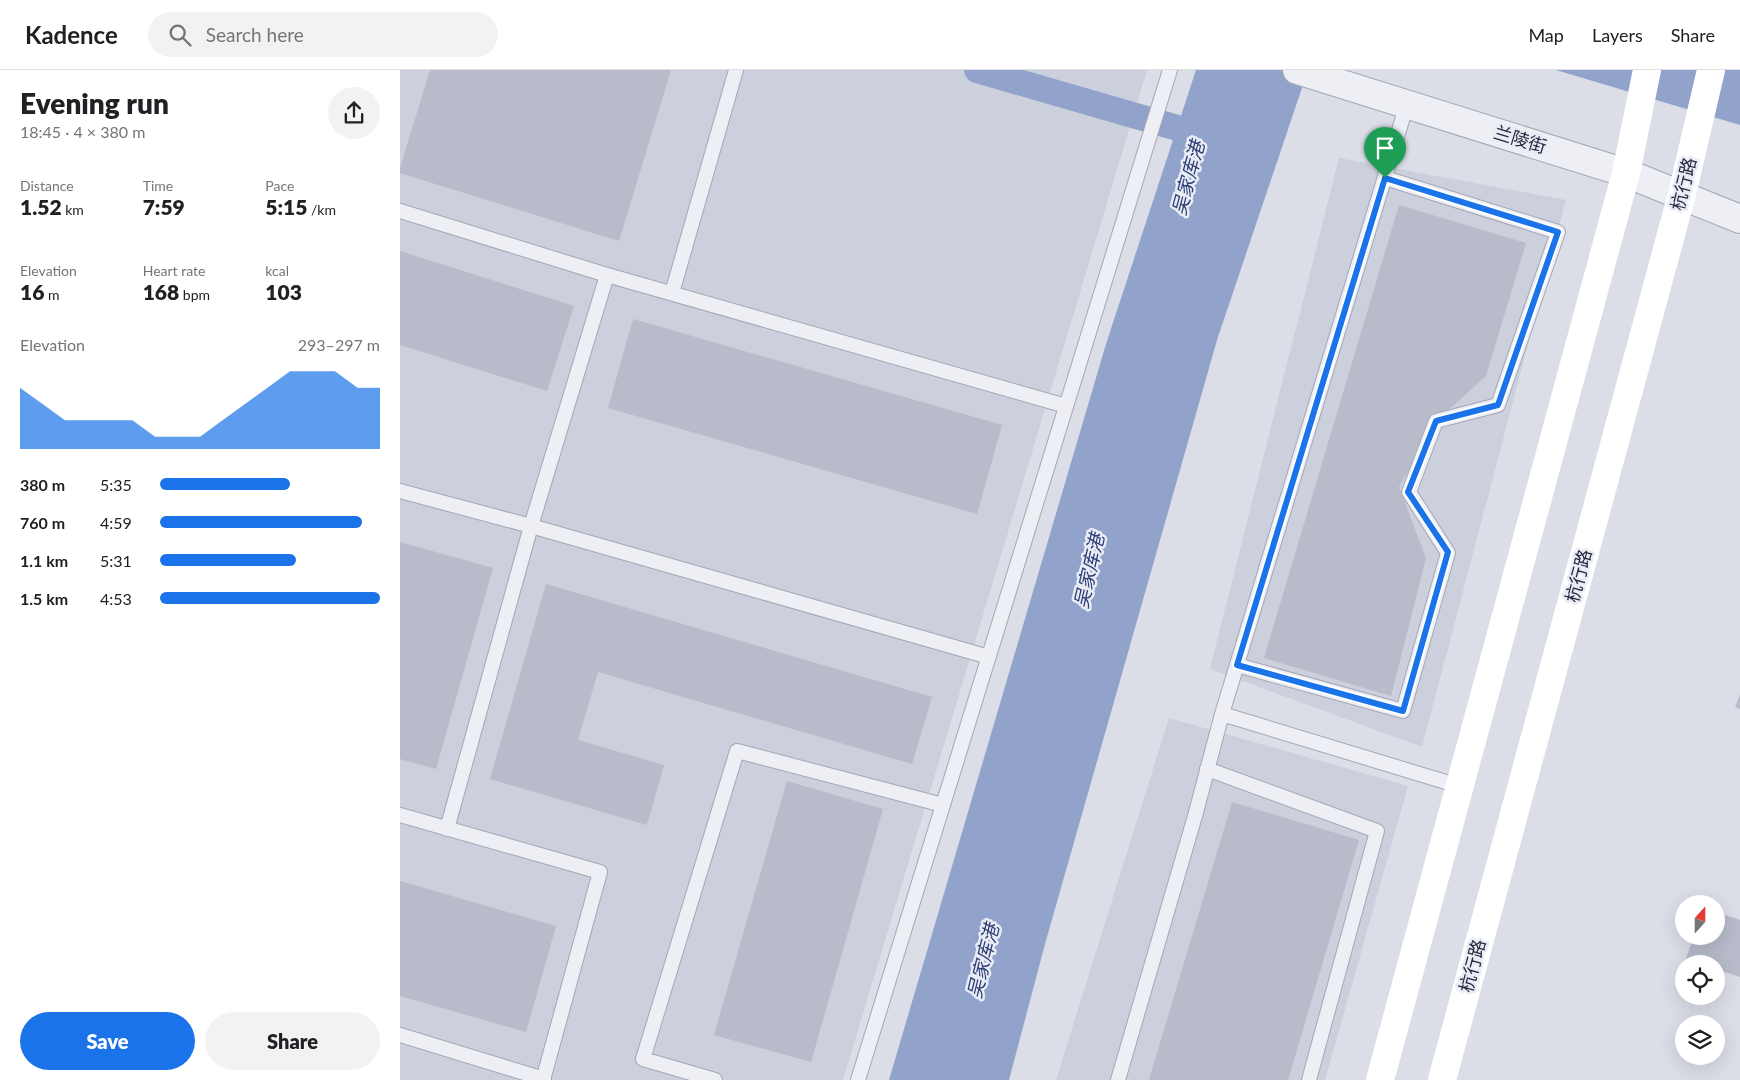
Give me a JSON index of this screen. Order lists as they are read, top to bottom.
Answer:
{
  "streets": {
    "main road": ["杭行路"],
    "street": ["兰陵街"]
  },
  "crossings": [
    ["兰陵街", "杭行路"]
  ],
  "water": ["吴家库港"],
  "north": "top",
  "page": {
    "header": "Kadence",
    "search": "Search here",
    "nav": ["Map", "Layers", "Share"],
    "heading": ["Evening run", "18:45 · 4 × 380 m"],
    "stats": [
      ["Distance", "1.52 km"],
      ["Time", "7:59"],
      ["Pace", "5:15 /km"],
      ["Elevation", "16 m"],
      ["Heart rate", "168 bpm"],
      ["kcal", "103"]
    ],
    "chart": ["Elevation", "293–297 m"],
    "list": [
      {
        "name": "380 m",
        "note": "5:35"
      },
      {
        "name": "760 m",
        "note": "4:59"
      },
      {
        "name": "1.1 km",
        "note": "5:31"
      },
      {
        "name": "1.5 km",
        "note": "4:53"
      }
    ],
    "buttons": ["Save", "Share"]
  }
}
